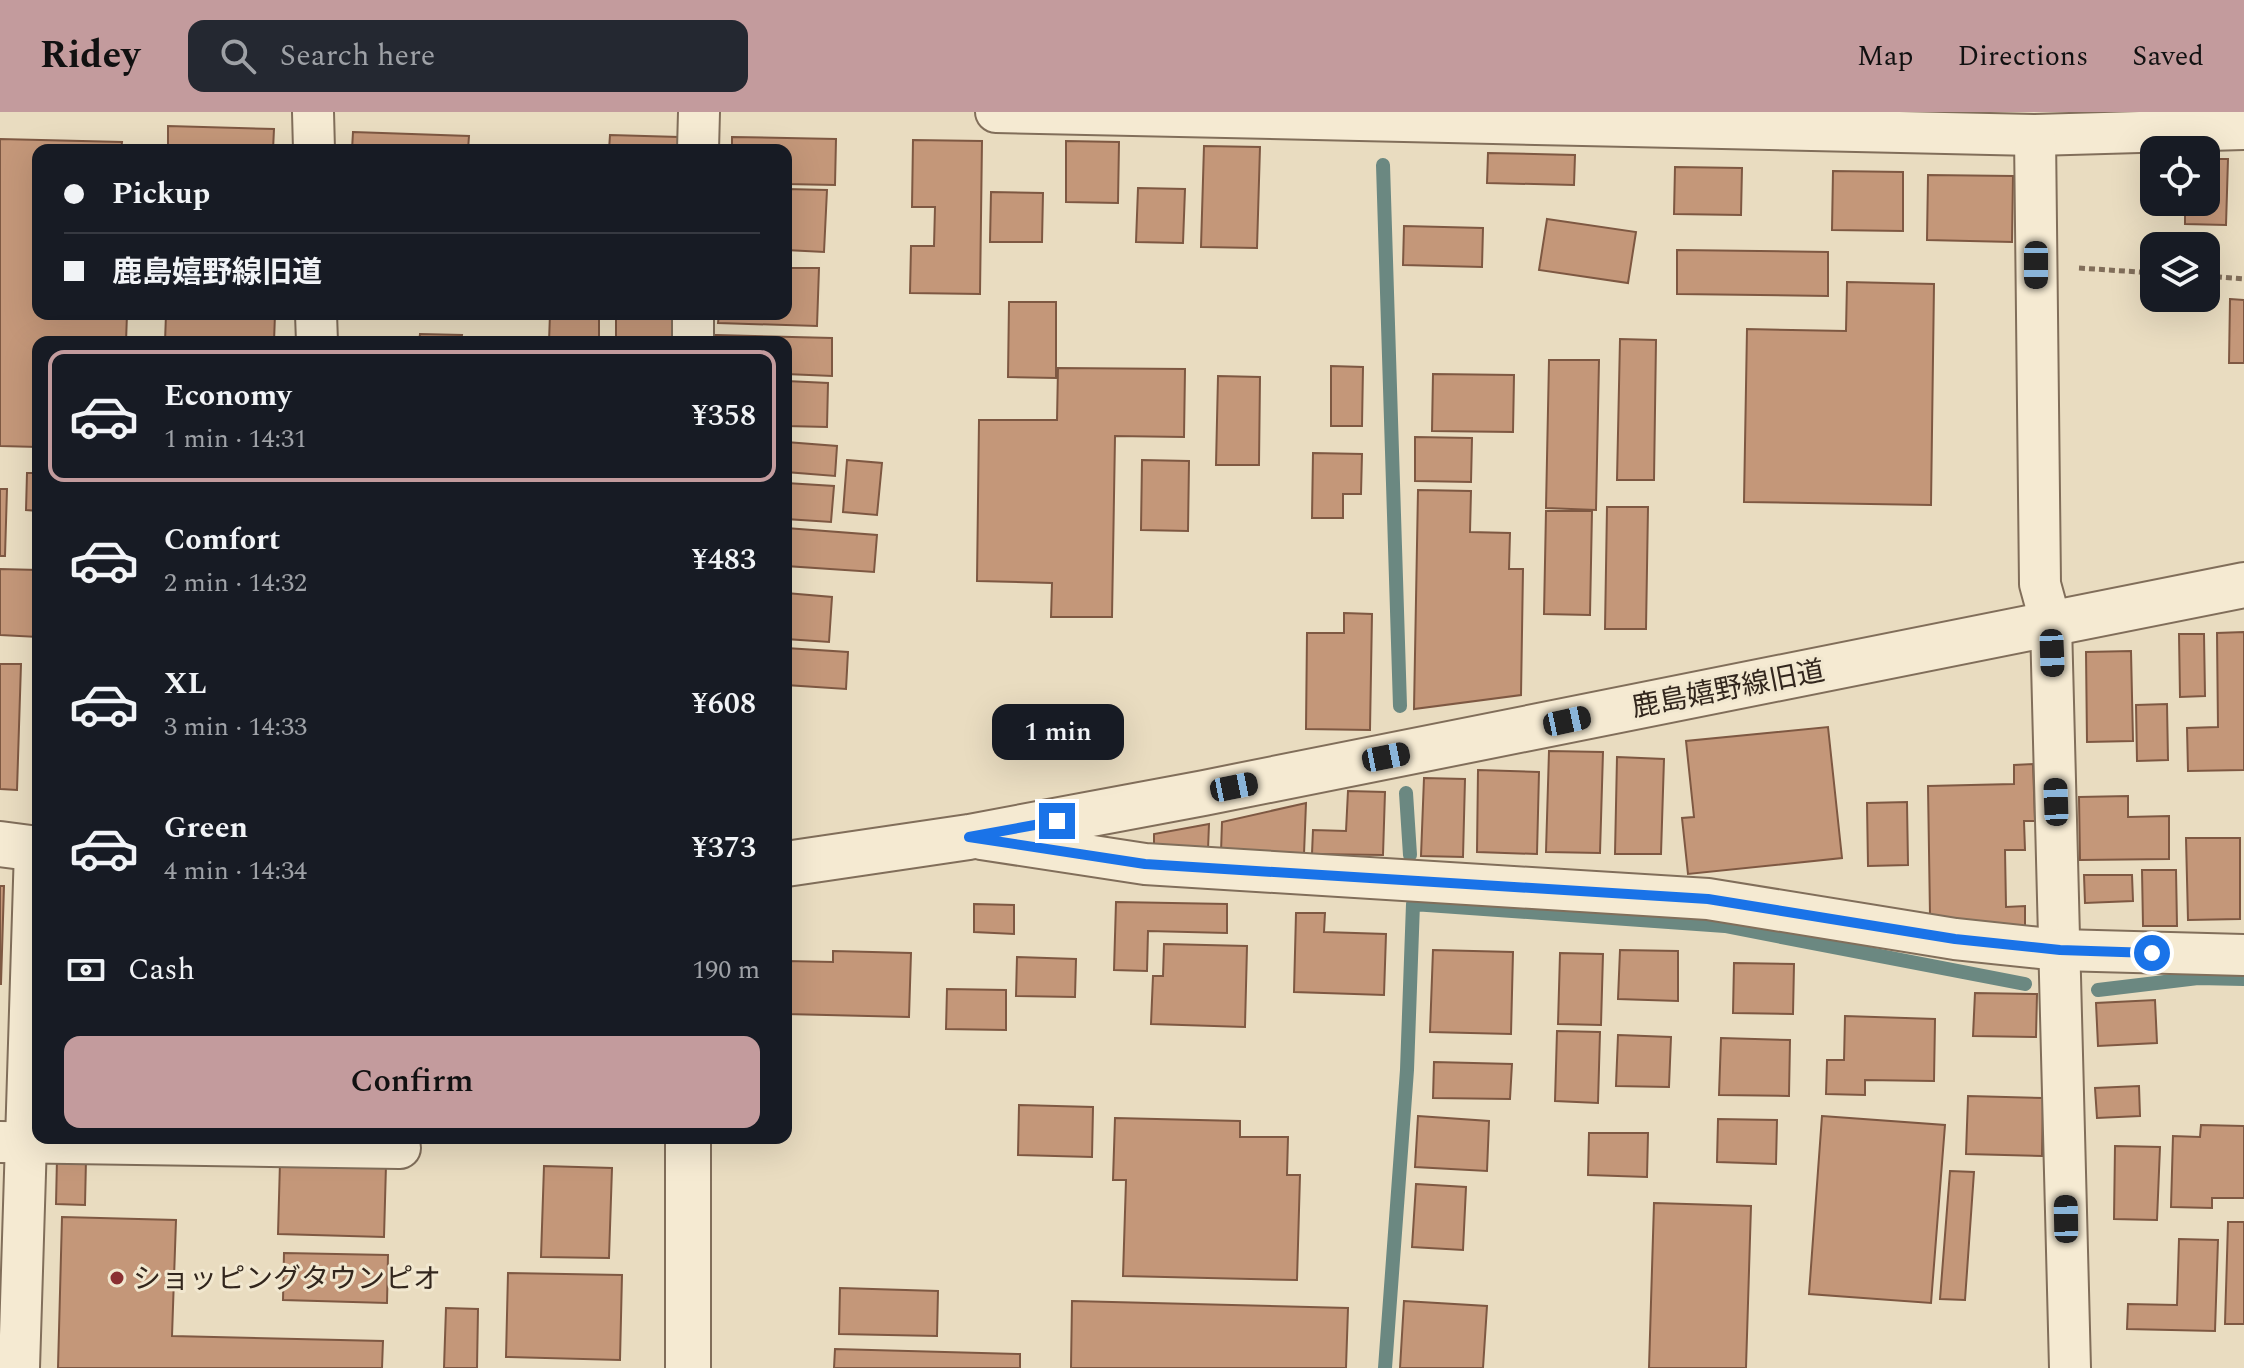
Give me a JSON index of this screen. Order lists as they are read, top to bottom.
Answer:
{
  "streets": {
    "street": ["鹿島嬉野線旧道"]
  },
  "places": ["ショッピングタウンピオ"],
  "page": {
    "header": "Ridey",
    "search": "Search here",
    "nav": ["Map", "Directions", "Saved"],
    "banner": ["Pickup", "鹿島嬉野線旧道"],
    "list": [
      {
        "name": "Economy",
        "note": "1 min · 14:31",
        "value": "¥358"
      },
      {
        "name": "Comfort",
        "note": "2 min · 14:32",
        "value": "¥483"
      },
      {
        "name": "XL",
        "note": "3 min · 14:33",
        "value": "¥608"
      },
      {
        "name": "Green",
        "note": "4 min · 14:34",
        "value": "¥373"
      }
    ],
    "bubble": "1 min",
    "pay": ["Cash", "190 m"],
    "buttons": "Confirm"
  }
}
